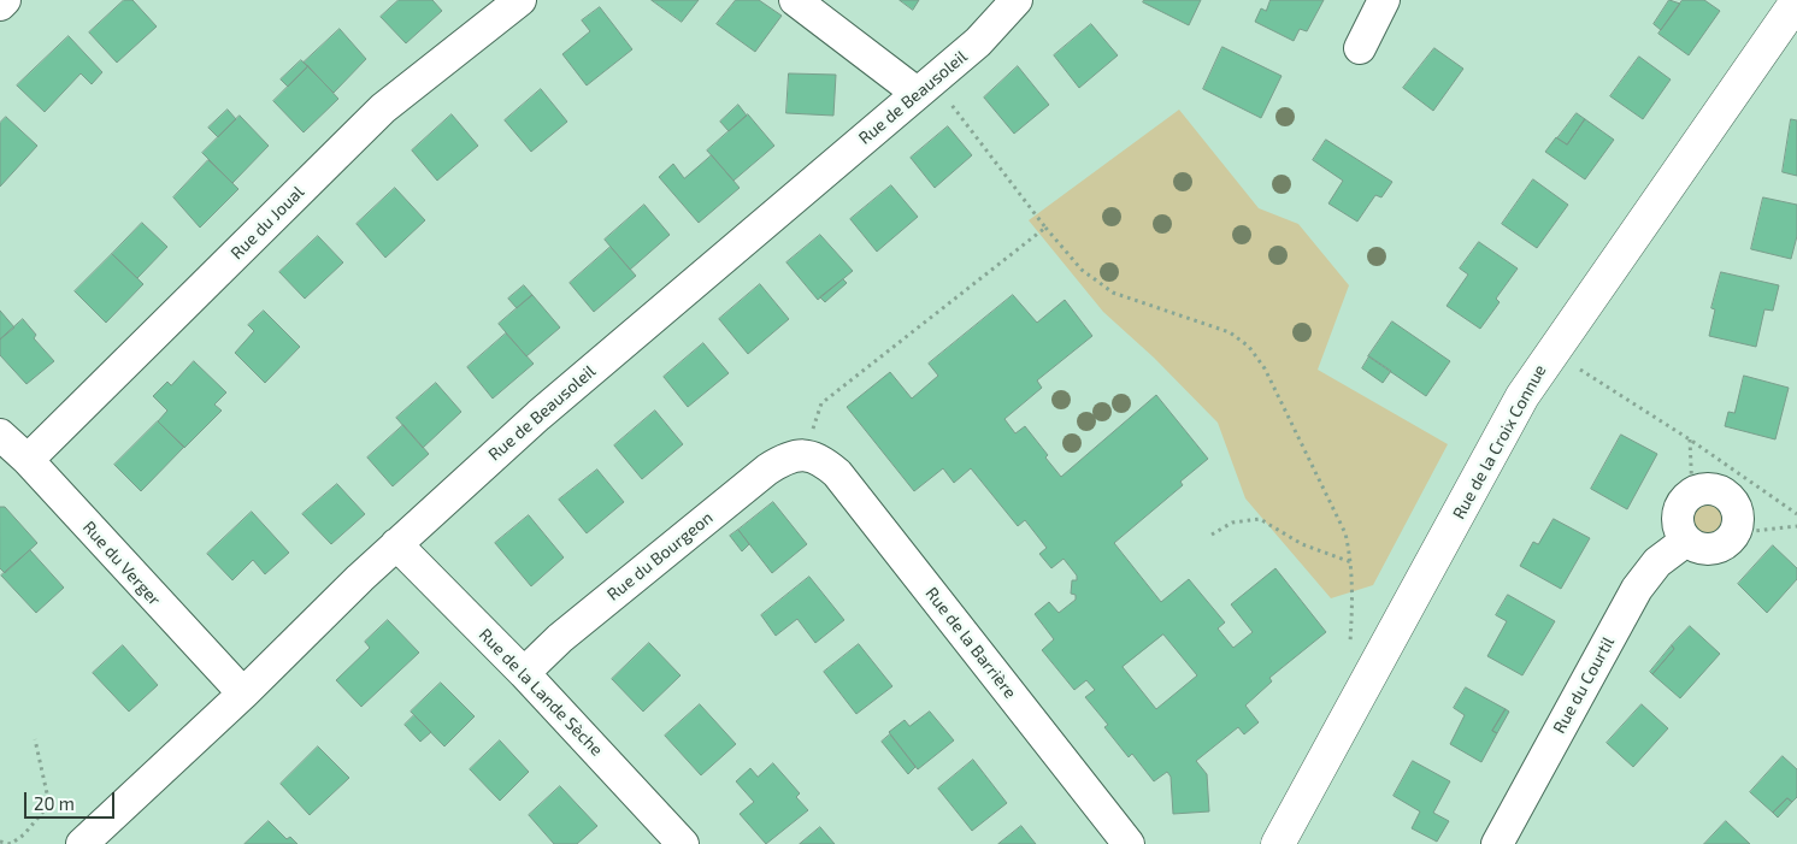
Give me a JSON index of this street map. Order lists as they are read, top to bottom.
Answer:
{
  "streets": {
    "main road": ["Rue de la Croix Connue"],
    "street": [
      "Rue de Beausoleil",
      "Rue du Joual",
      "Rue du Bourgeon",
      "Rue du Verger",
      "Rue de la Barrière",
      "Rue du Courtil",
      "Rue de la Lande Sèche"
    ]
  },
  "crossings": [
    ["Rue de Beausoleil", "Rue du Verger"],
    ["Rue de Beausoleil", "Rue de la Lande Sèche"],
    ["Rue du Joual", "Rue du Verger"],
    ["Rue du Bourgeon", "Rue de la Barrière"],
    ["Rue du Bourgeon", "Rue de la Lande Sèche"]
  ],
  "scale_bar": "20 m"
}
